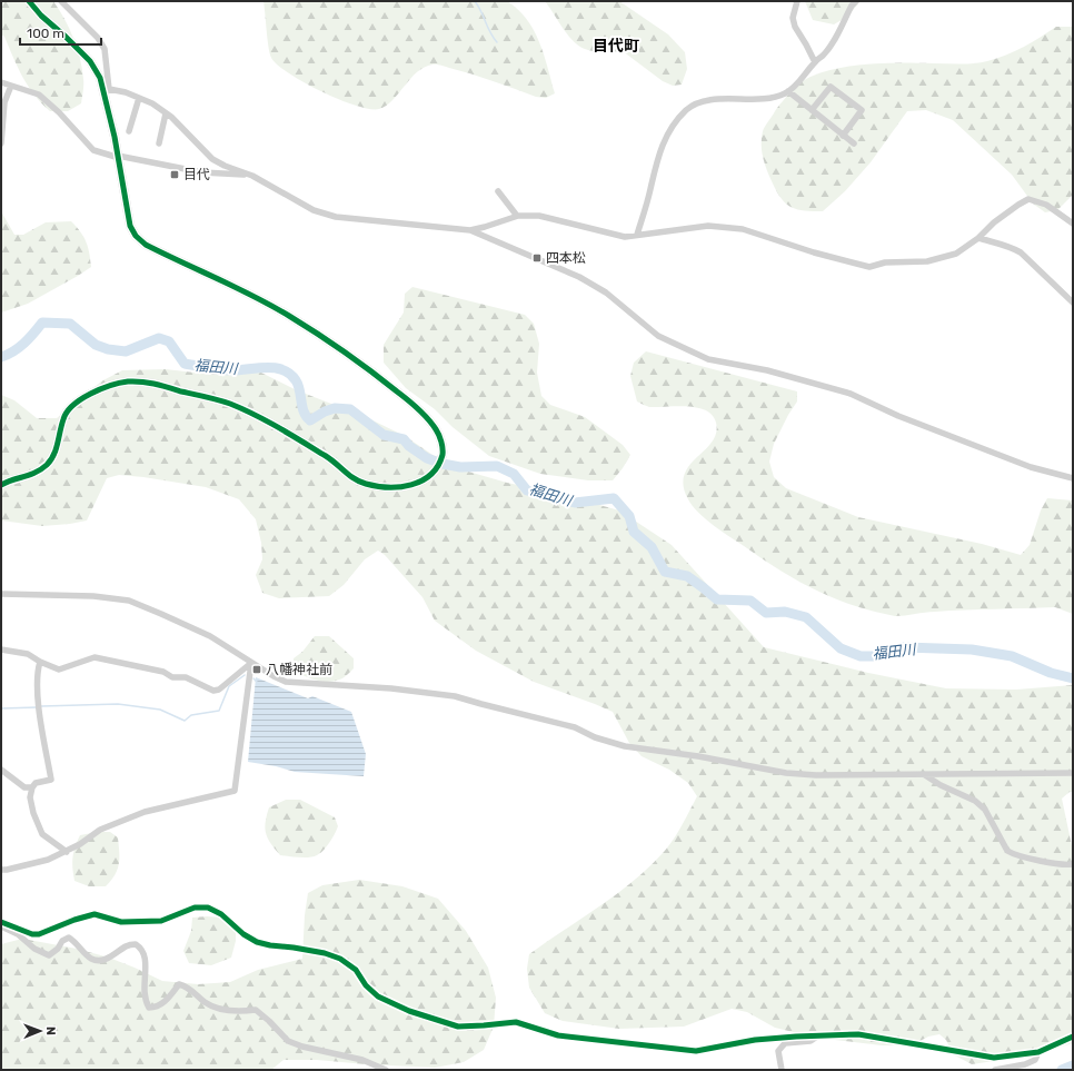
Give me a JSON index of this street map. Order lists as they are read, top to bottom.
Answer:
{
  "districts": ["目代町"],
  "water": ["福田川"],
  "places": {
    "transit": ["目代", "四本松", "八幡神社前"]
  },
  "scale_bar": "100 m",
  "north": "right"
}
